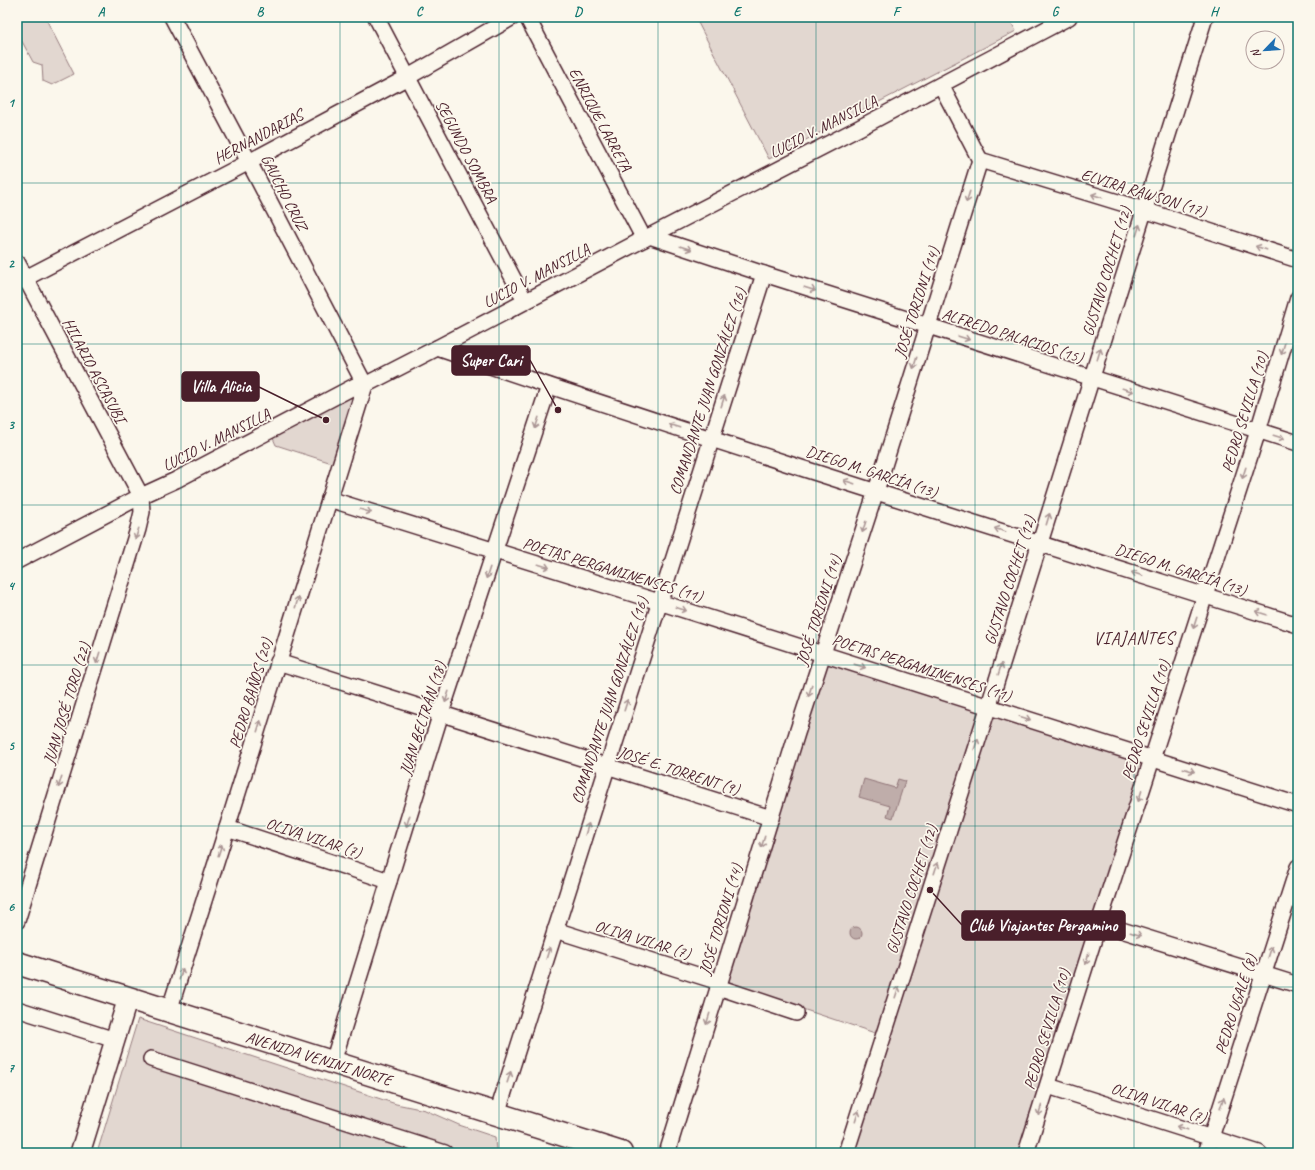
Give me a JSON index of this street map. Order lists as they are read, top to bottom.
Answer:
{
  "streets": {
    "highway": ["AVENIDA VENINI NORTE"],
    "street": [
      "ENRIQUE LARRETA",
      "LUCIO V. MANSILLA",
      "HERNANDARIAS",
      "SEGUNDO SOMBRA",
      "GAUCHO CRUZ",
      "ELVIRA RAWSON (17)",
      "GUSTAVO COCHET (12)",
      "JOSÉ TORIONI (14)",
      "ALFREDO PALACIOS (15)",
      "HILARIO ASCASUBI",
      "COMANDANTE JUAN GONZÁLEZ (16)",
      "PEDRO SEVILLA (10)",
      "DIEGO M. GARCÍA (13)",
      "POETAS PERGAMINENSES (11)",
      "PEDRO BAÑOS (20)",
      "JUAN JOSÉ TORO (22)",
      "JUAN BELTRÁN (18)",
      "JOSÉ E. TORRENT (9)",
      "OLIVA VILAR (7)",
      "PEDRO UGALE (8)"
    ]
  },
  "crossings": [
    ["ENRIQUE LARRETA", "LUCIO V. MANSILLA"],
    ["ENRIQUE LARRETA", "ALFREDO PALACIOS (15)"],
    ["LUCIO V. MANSILLA", "SEGUNDO SOMBRA"],
    ["LUCIO V. MANSILLA", "GAUCHO CRUZ"],
    ["LUCIO V. MANSILLA", "ALFREDO PALACIOS (15)"],
    ["LUCIO V. MANSILLA", "HILARIO ASCASUBI"],
    ["LUCIO V. MANSILLA", "DIEGO M. GARCÍA (13)"],
    ["LUCIO V. MANSILLA", "PEDRO BAÑOS (20)"],
    ["LUCIO V. MANSILLA", "JUAN JOSÉ TORO (22)"],
    ["HERNANDARIAS", "SEGUNDO SOMBRA"],
    ["HERNANDARIAS", "GAUCHO CRUZ"],
    ["HERNANDARIAS", "HILARIO ASCASUBI"],
    ["GAUCHO CRUZ", "PEDRO BAÑOS (20)"],
    ["ELVIRA RAWSON (17)", "GUSTAVO COCHET (12)"],
    ["ELVIRA RAWSON (17)", "JOSÉ TORIONI (14)"],
    ["GUSTAVO COCHET (12)", "ALFREDO PALACIOS (15)"],
    ["GUSTAVO COCHET (12)", "DIEGO M. GARCÍA (13)"],
    ["GUSTAVO COCHET (12)", "POETAS PERGAMINENSES (11)"],
    ["JOSÉ TORIONI (14)", "ALFREDO PALACIOS (15)"],
    ["JOSÉ TORIONI (14)", "DIEGO M. GARCÍA (13)"],
    ["JOSÉ TORIONI (14)", "POETAS PERGAMINENSES (11)"],
    ["JOSÉ TORIONI (14)", "JOSÉ E. TORRENT (9)"],
    ["JOSÉ TORIONI (14)", "OLIVA VILAR (7)"],
    ["ALFREDO PALACIOS (15)", "COMANDANTE JUAN GONZÁLEZ (16)"],
    ["ALFREDO PALACIOS (15)", "PEDRO SEVILLA (10)"],
    ["HILARIO ASCASUBI", "JUAN JOSÉ TORO (22)"],
    ["COMANDANTE JUAN GONZÁLEZ (16)", "DIEGO M. GARCÍA (13)"],
    ["COMANDANTE JUAN GONZÁLEZ (16)", "POETAS PERGAMINENSES (11)"],
    ["COMANDANTE JUAN GONZÁLEZ (16)", "JOSÉ E. TORRENT (9)"],
    ["COMANDANTE JUAN GONZÁLEZ (16)", "OLIVA VILAR (7)"],
    ["COMANDANTE JUAN GONZÁLEZ (16)", "AVENIDA VENINI NORTE"],
    ["PEDRO SEVILLA (10)", "DIEGO M. GARCÍA (13)"],
    ["PEDRO SEVILLA (10)", "POETAS PERGAMINENSES (11)"],
    ["PEDRO SEVILLA (10)", "OLIVA VILAR (7)"],
    ["DIEGO M. GARCÍA (13)", "JUAN BELTRÁN (18)"],
    ["POETAS PERGAMINENSES (11)", "PEDRO BAÑOS (20)"],
    ["POETAS PERGAMINENSES (11)", "JUAN BELTRÁN (18)"],
    ["PEDRO BAÑOS (20)", "JOSÉ E. TORRENT (9)"],
    ["PEDRO BAÑOS (20)", "OLIVA VILAR (7)"],
    ["PEDRO BAÑOS (20)", "AVENIDA VENINI NORTE"],
    ["JUAN BELTRÁN (18)", "JOSÉ E. TORRENT (9)"],
    ["JUAN BELTRÁN (18)", "OLIVA VILAR (7)"],
    ["JUAN BELTRÁN (18)", "AVENIDA VENINI NORTE"],
    ["OLIVA VILAR (7)", "PEDRO UGALE (8)"]
  ],
  "one_way": [
    "ELVIRA RAWSON (17)",
    "GUSTAVO COCHET (12)",
    "JOSÉ TORIONI (14)",
    "ALFREDO PALACIOS (15)",
    "COMANDANTE JUAN GONZÁLEZ (16)",
    "PEDRO SEVILLA (10)",
    "DIEGO M. GARCÍA (13)",
    "POETAS PERGAMINENSES (11)",
    "PEDRO BAÑOS (20)",
    "JUAN JOSÉ TORO (22)",
    "JUAN BELTRÁN (18)",
    "PEDRO UGALE (8)"
  ],
  "districts": ["VIAJANTES"],
  "places": ["Super Cari", "Villa Alicia", "Club Viajantes Pergamino"],
  "north": "bottom left",
  "grid": {
    "columns": [
      "A",
      "B",
      "C",
      "D",
      "E",
      "F",
      "G",
      "H"
    ],
    "rows": [
      "1",
      "2",
      "3",
      "4",
      "5",
      "6",
      "7"
    ]
  }
}
